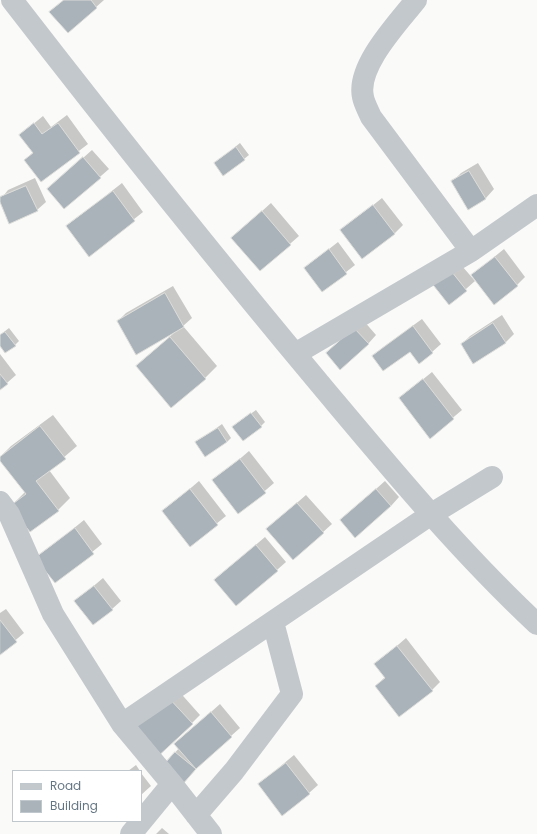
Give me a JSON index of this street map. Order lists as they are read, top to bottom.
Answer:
{
  "legend": ["Road", "Building"]
}
